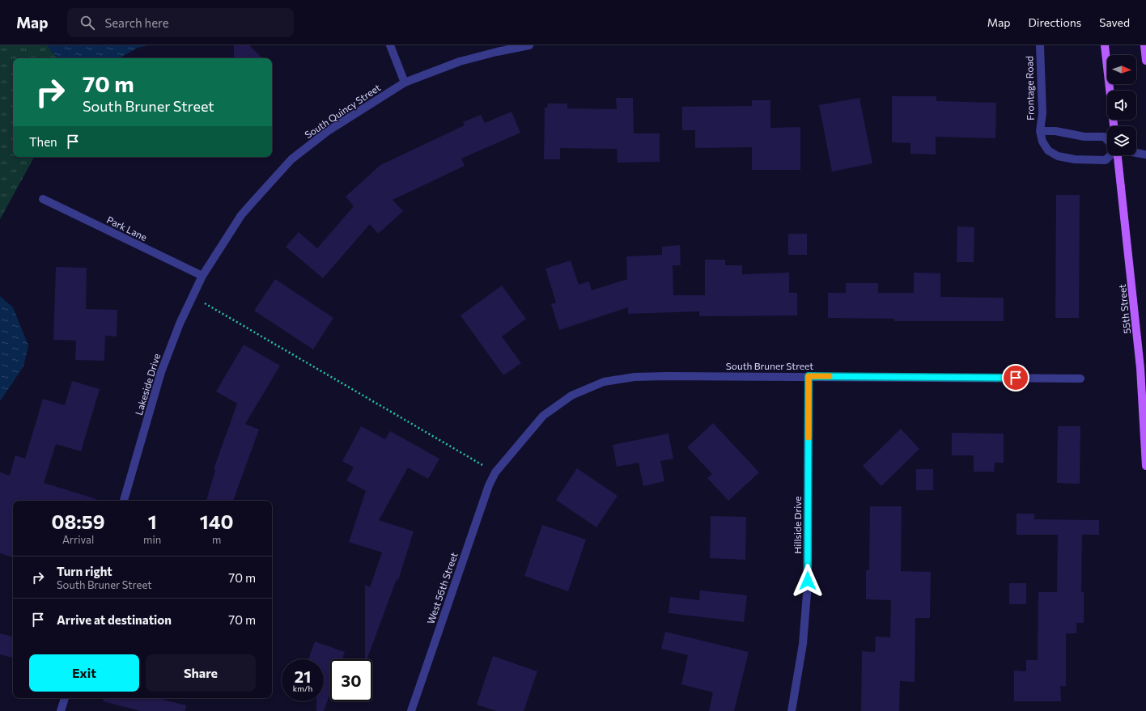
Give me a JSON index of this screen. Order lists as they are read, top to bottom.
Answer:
{
  "streets": {
    "main road": ["55th Street"],
    "street": [
      "Frontage Road",
      "South Quincy Street",
      "Park Lane",
      "South Bruner Street",
      "Lakeside Drive",
      "Hillside Drive",
      "West 56th Street"
    ]
  },
  "crossings": [
    ["South Quincy Street", "Park Lane"],
    ["South Quincy Street", "Lakeside Drive"],
    ["Park Lane", "Lakeside Drive"],
    ["South Bruner Street", "Hillside Drive"],
    ["South Bruner Street", "West 56th Street"]
  ],
  "north": "right",
  "page": {
    "header": "Map",
    "search": "Search here",
    "nav": ["Map", "Directions", "Saved"],
    "turn": ["70 m", "South Bruner Street"],
    "then": "Then",
    "eta": [
      "08:59",
      "Arrival",
      "1",
      "min",
      "140",
      "m"
    ],
    "list": [
      {
        "name": "Turn right",
        "note": "South Bruner Street",
        "value": "70 m"
      },
      {
        "name": "Arrive at destination",
        "value": "70 m"
      }
    ],
    "buttons": ["Exit", "Share"],
    "speed": "21 km/h",
    "limit": "30"
  }
}
